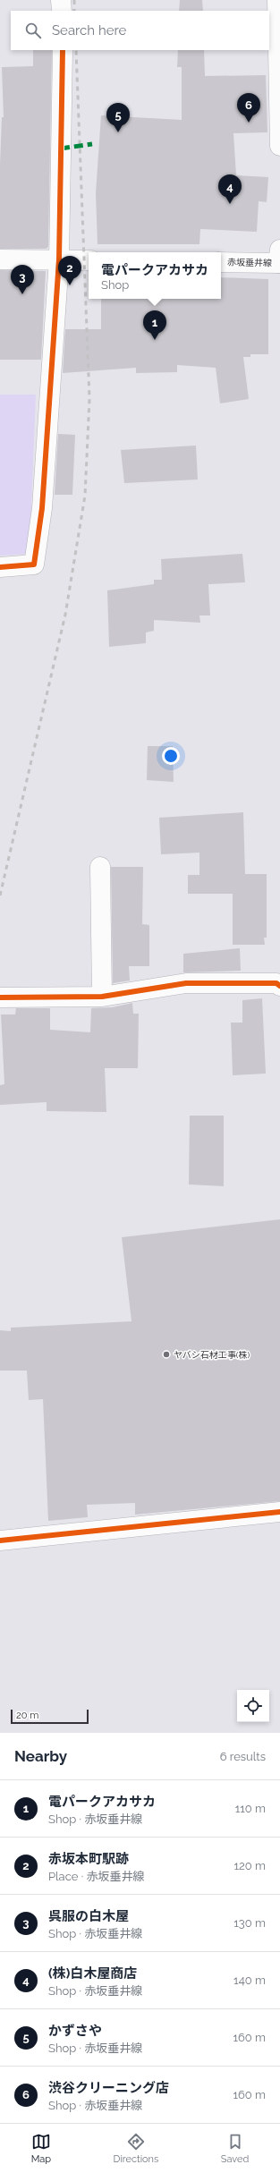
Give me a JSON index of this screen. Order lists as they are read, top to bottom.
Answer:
{
  "streets": {
    "street": ["赤坂垂井線"]
  },
  "places": ["ヤバシ石材工事(株)"],
  "scale_bar": "20 m",
  "page": {
    "search": "Search here",
    "pins": [
      "6",
      "5",
      "4",
      "2",
      "3",
      "1"
    ],
    "popup": ["電パークアカサカ", "Shop"],
    "scale": "20 m",
    "heading": ["Nearby", "6 results"],
    "list": [
      {
        "mark": "1",
        "name": "電パークアカサカ",
        "note": "Shop · 赤坂垂井線",
        "value": "110 m"
      },
      {
        "mark": "2",
        "name": "赤坂本町駅跡",
        "note": "Place · 赤坂垂井線",
        "value": "120 m"
      },
      {
        "mark": "3",
        "name": "呉服の白木屋",
        "note": "Shop · 赤坂垂井線",
        "value": "130 m"
      },
      {
        "mark": "4",
        "name": "(株)白木屋商店",
        "note": "Shop · 赤坂垂井線",
        "value": "140 m"
      },
      {
        "mark": "5",
        "name": "かずさや",
        "note": "Shop · 赤坂垂井線",
        "value": "160 m"
      },
      {
        "mark": "6",
        "name": "渋谷クリーニング店",
        "note": "Shop · 赤坂垂井線",
        "value": "160 m"
      }
    ],
    "nav": ["Map", "Directions", "Saved"]
  }
}
